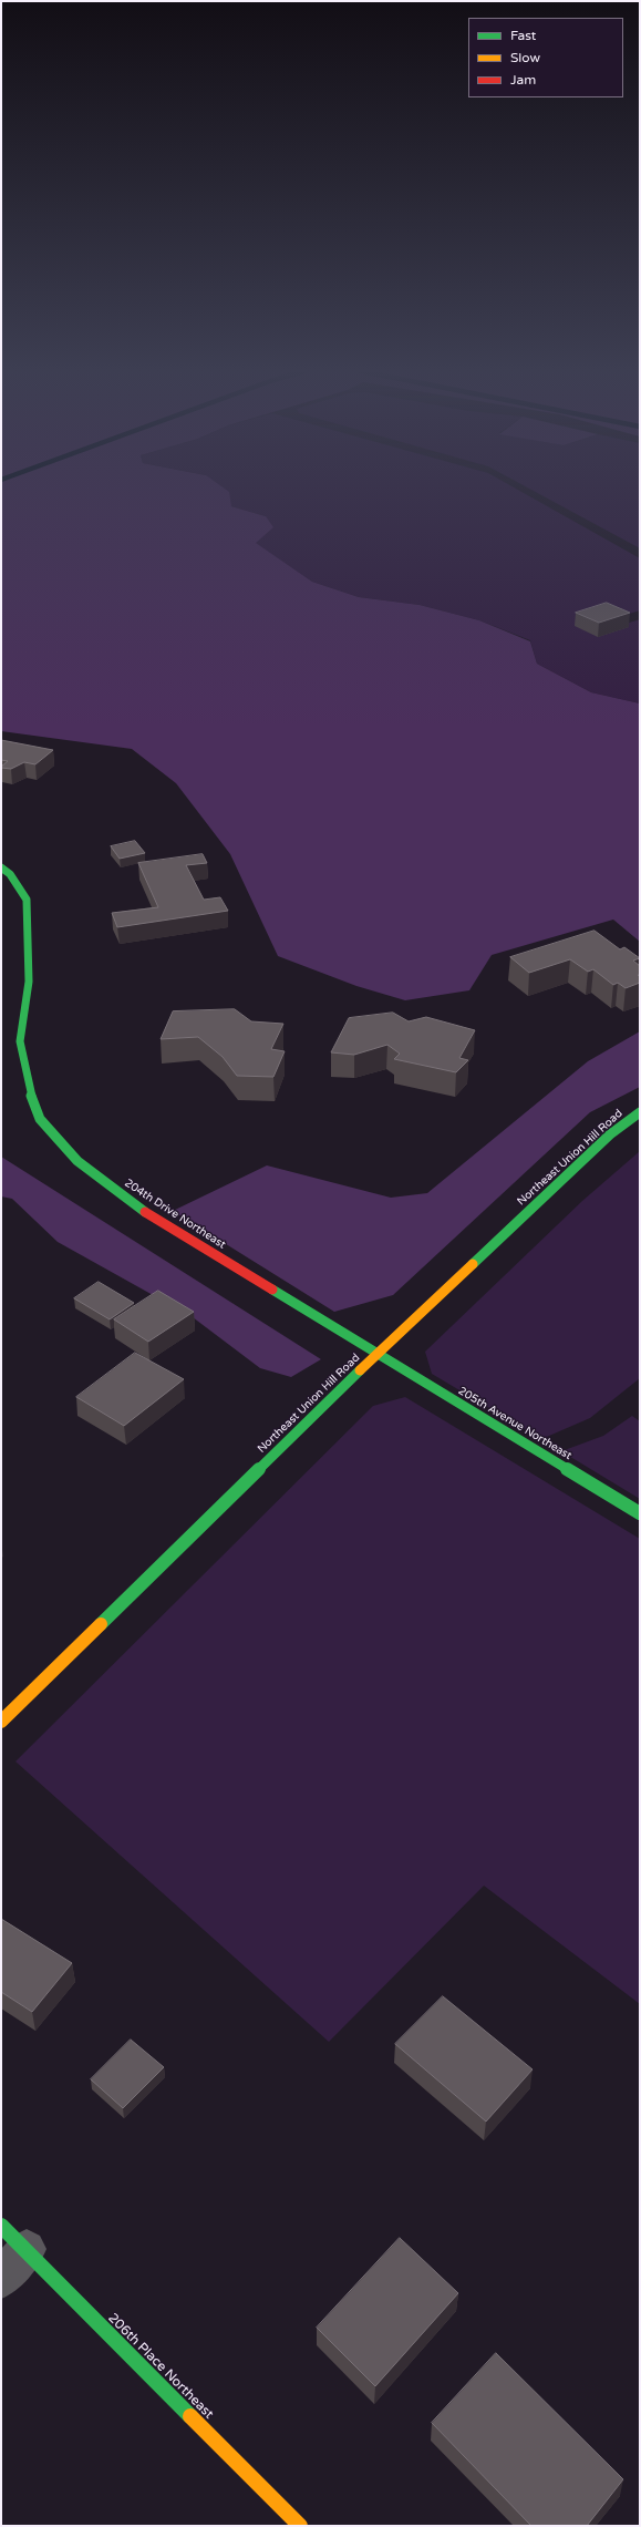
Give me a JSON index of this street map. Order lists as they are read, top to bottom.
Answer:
{
  "streets": {
    "street": [
      "Northeast Union Hill Road",
      "204th Drive Northeast",
      "205th Avenue Northeast",
      "206th Place Northeast"
    ]
  },
  "crossings": [
    ["Northeast Union Hill Road", "204th Drive Northeast"],
    ["Northeast Union Hill Road", "205th Avenue Northeast"],
    ["204th Drive Northeast", "205th Avenue Northeast"]
  ],
  "legend": ["Fast", "Slow", "Jam"]
}
